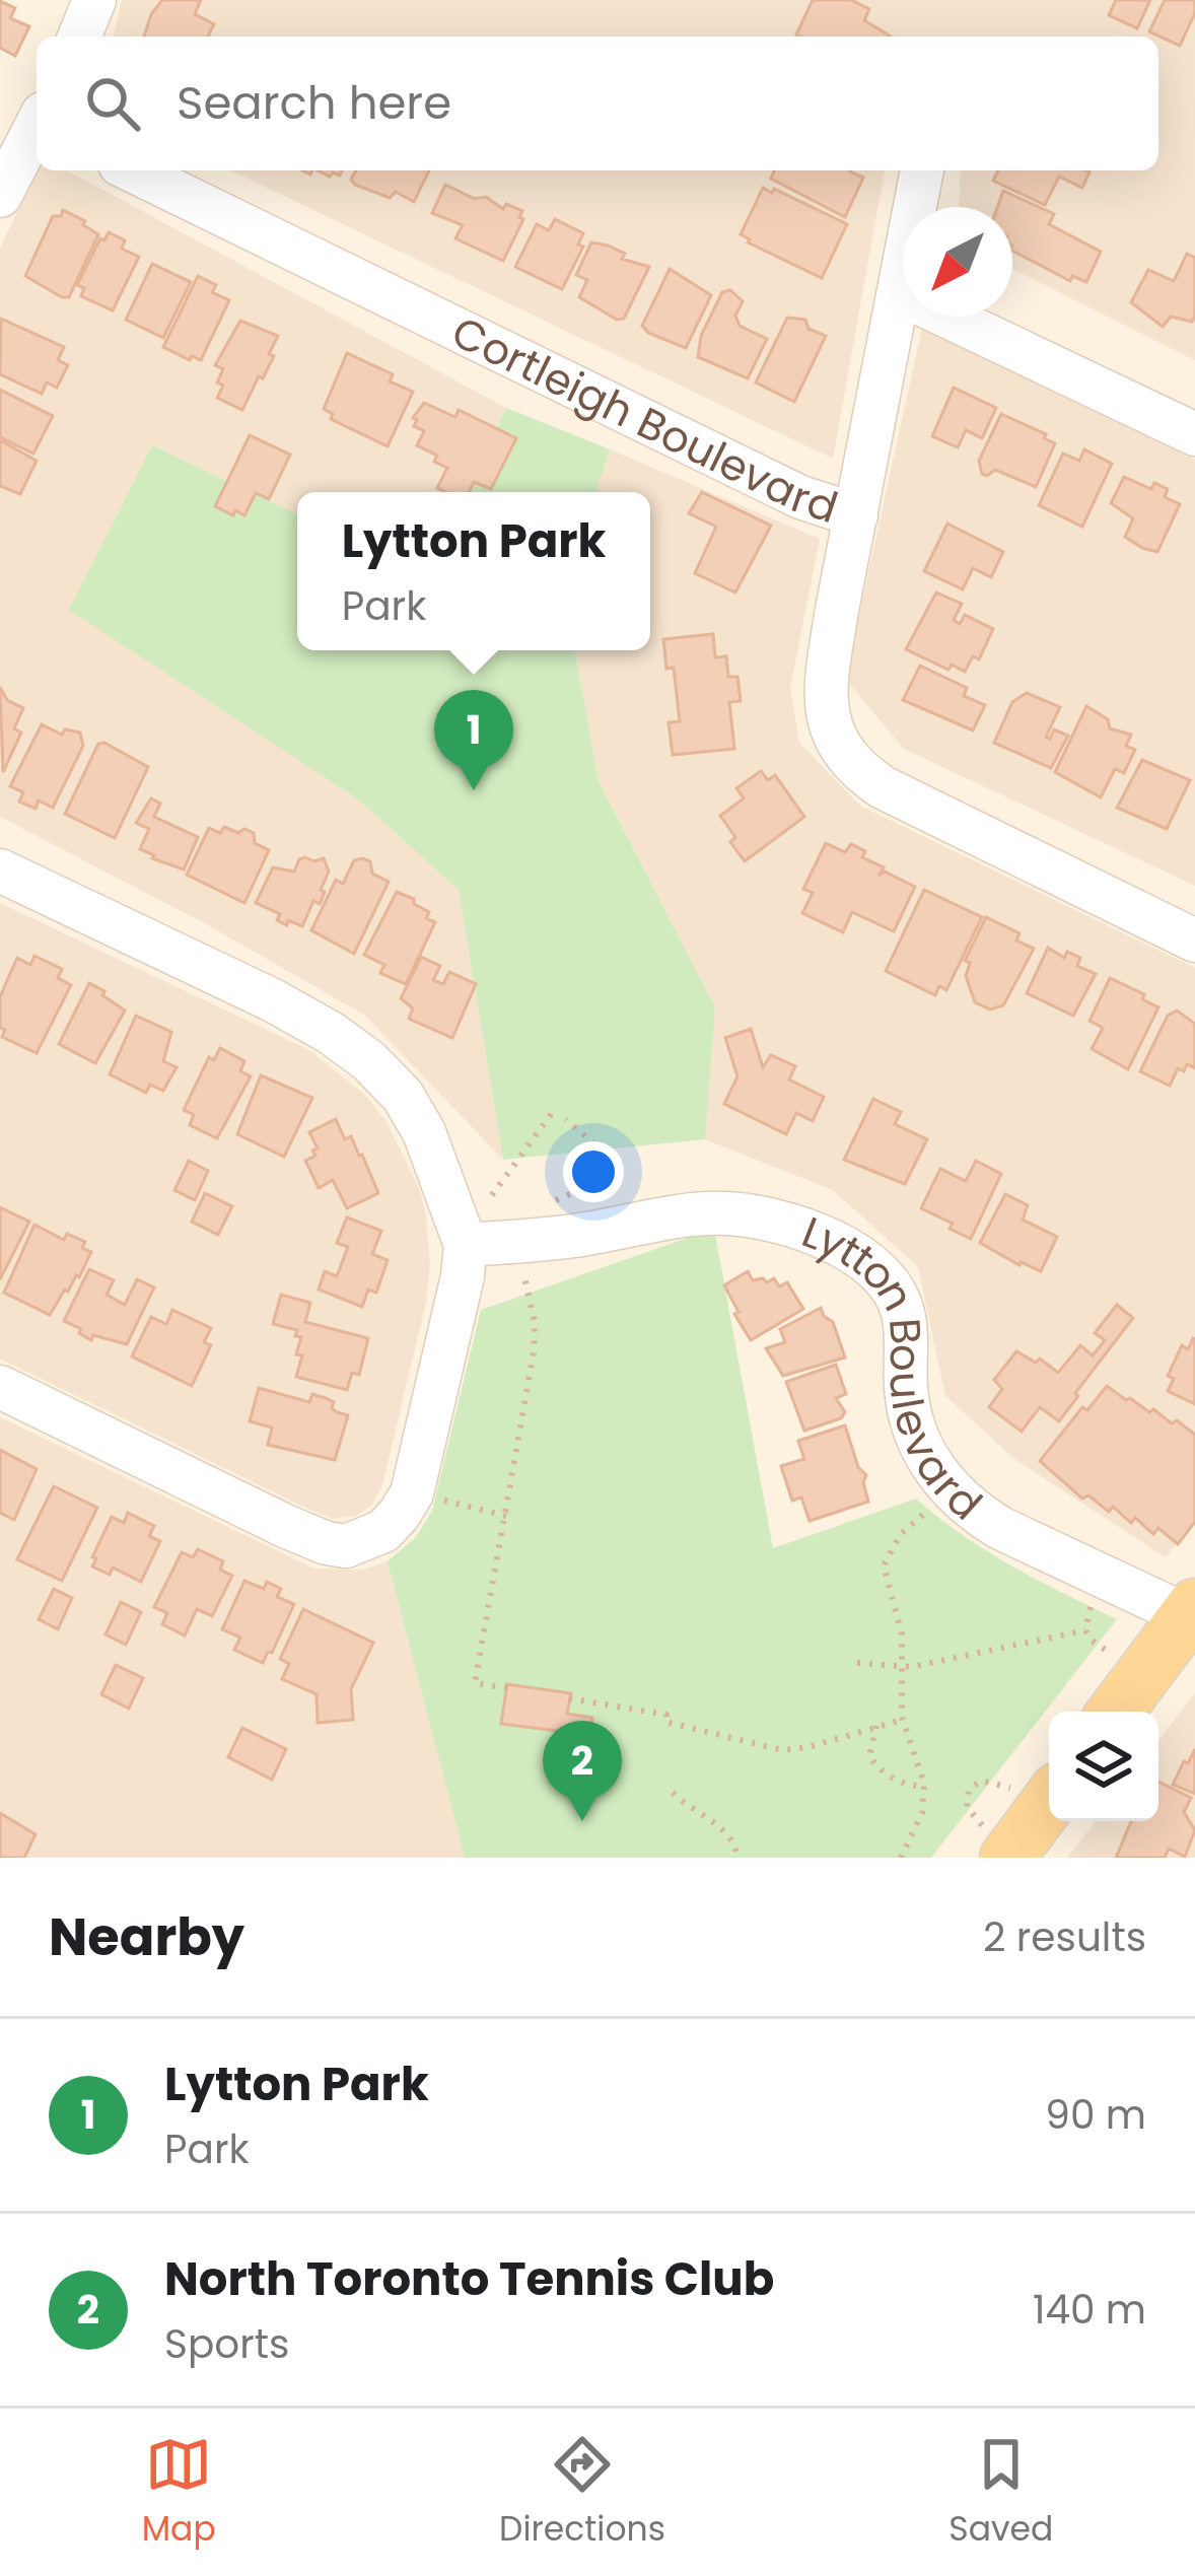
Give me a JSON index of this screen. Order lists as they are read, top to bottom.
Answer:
{
  "streets": {
    "street": ["Cortleigh Boulevard", "Lytton Boulevard"]
  },
  "north": "bottom left",
  "page": {
    "search": "Search here",
    "popup": ["Lytton Park", "Park"],
    "pins": ["1", "2"],
    "heading": ["Nearby", "2 results"],
    "list": [
      {
        "mark": "1",
        "name": "Lytton Park",
        "note": "Park",
        "value": "90 m"
      },
      {
        "mark": "2",
        "name": "North Toronto Tennis Club",
        "note": "Sports",
        "value": "140 m"
      }
    ],
    "nav": ["Map", "Directions", "Saved"]
  }
}
